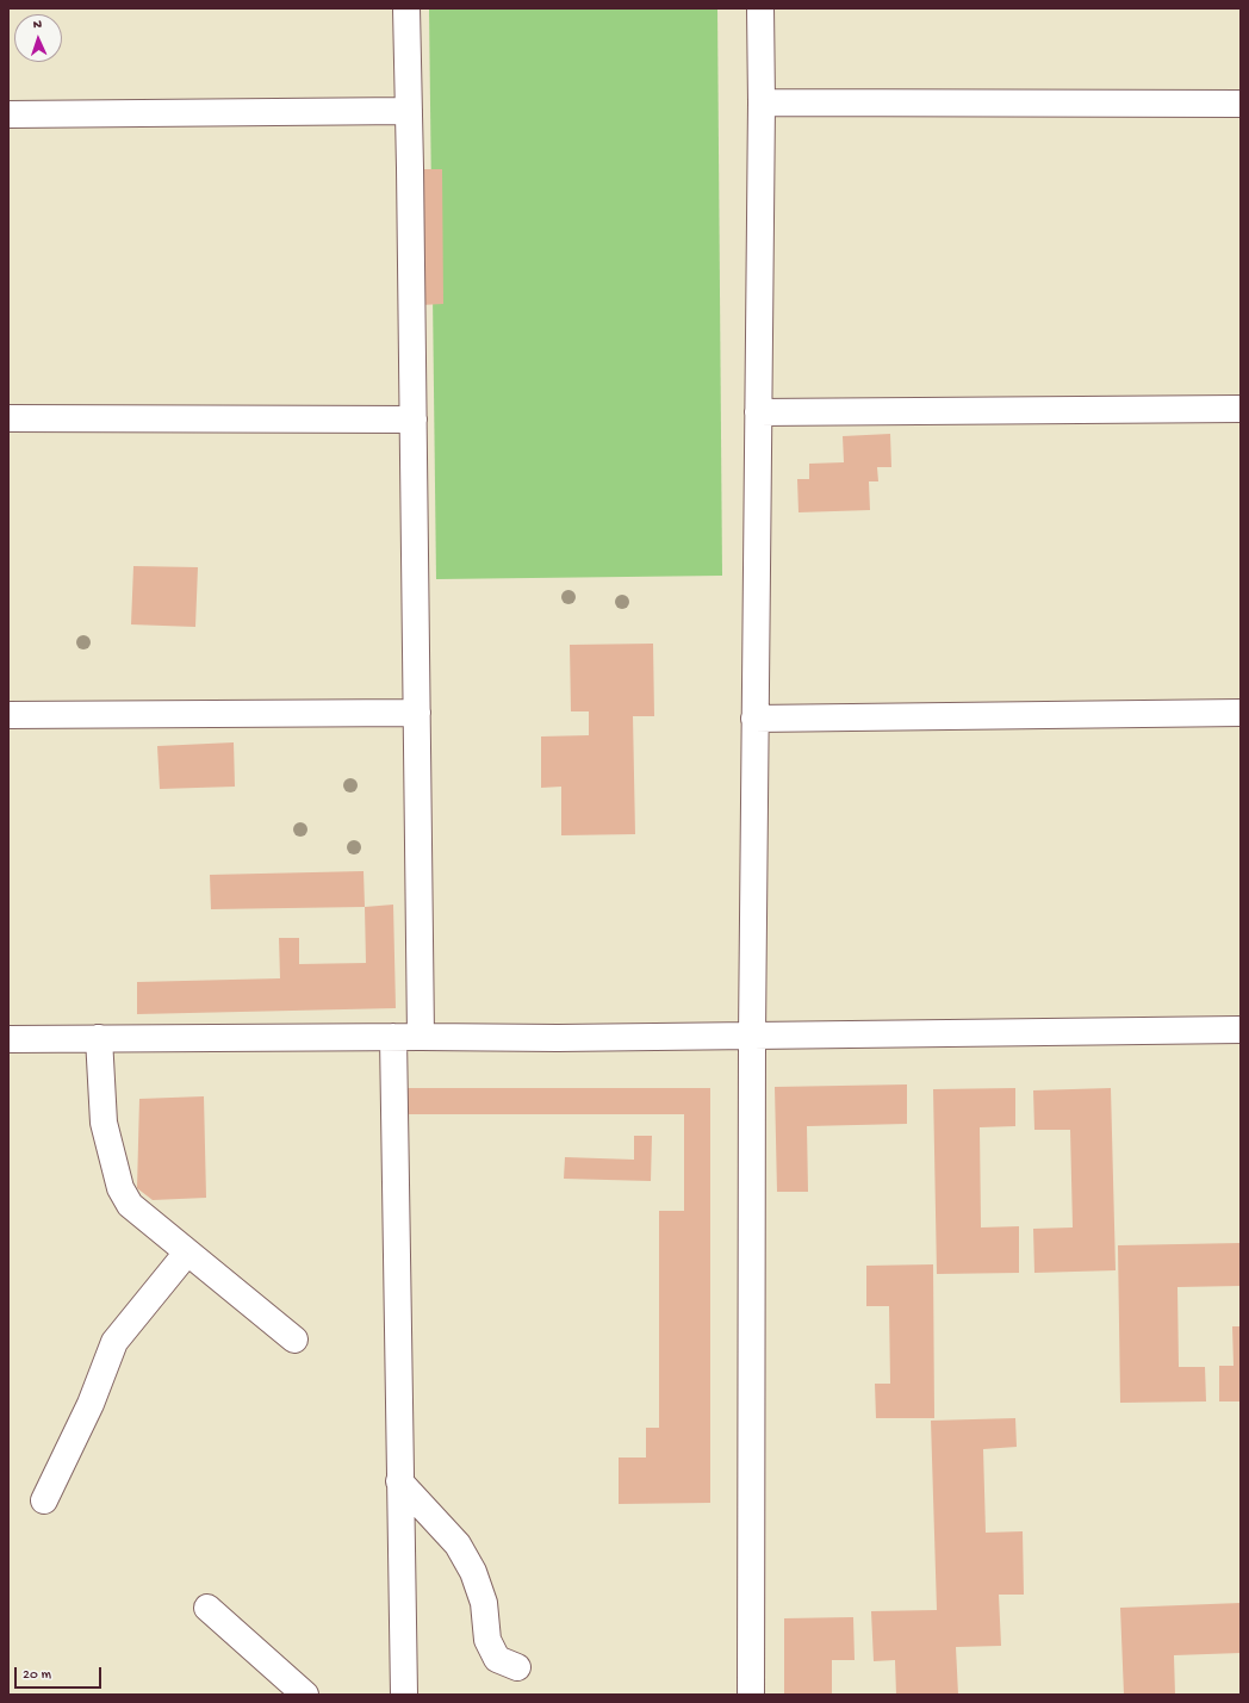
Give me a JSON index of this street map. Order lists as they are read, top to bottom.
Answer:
{
  "scale_bar": "20 m",
  "north": "top"
}
